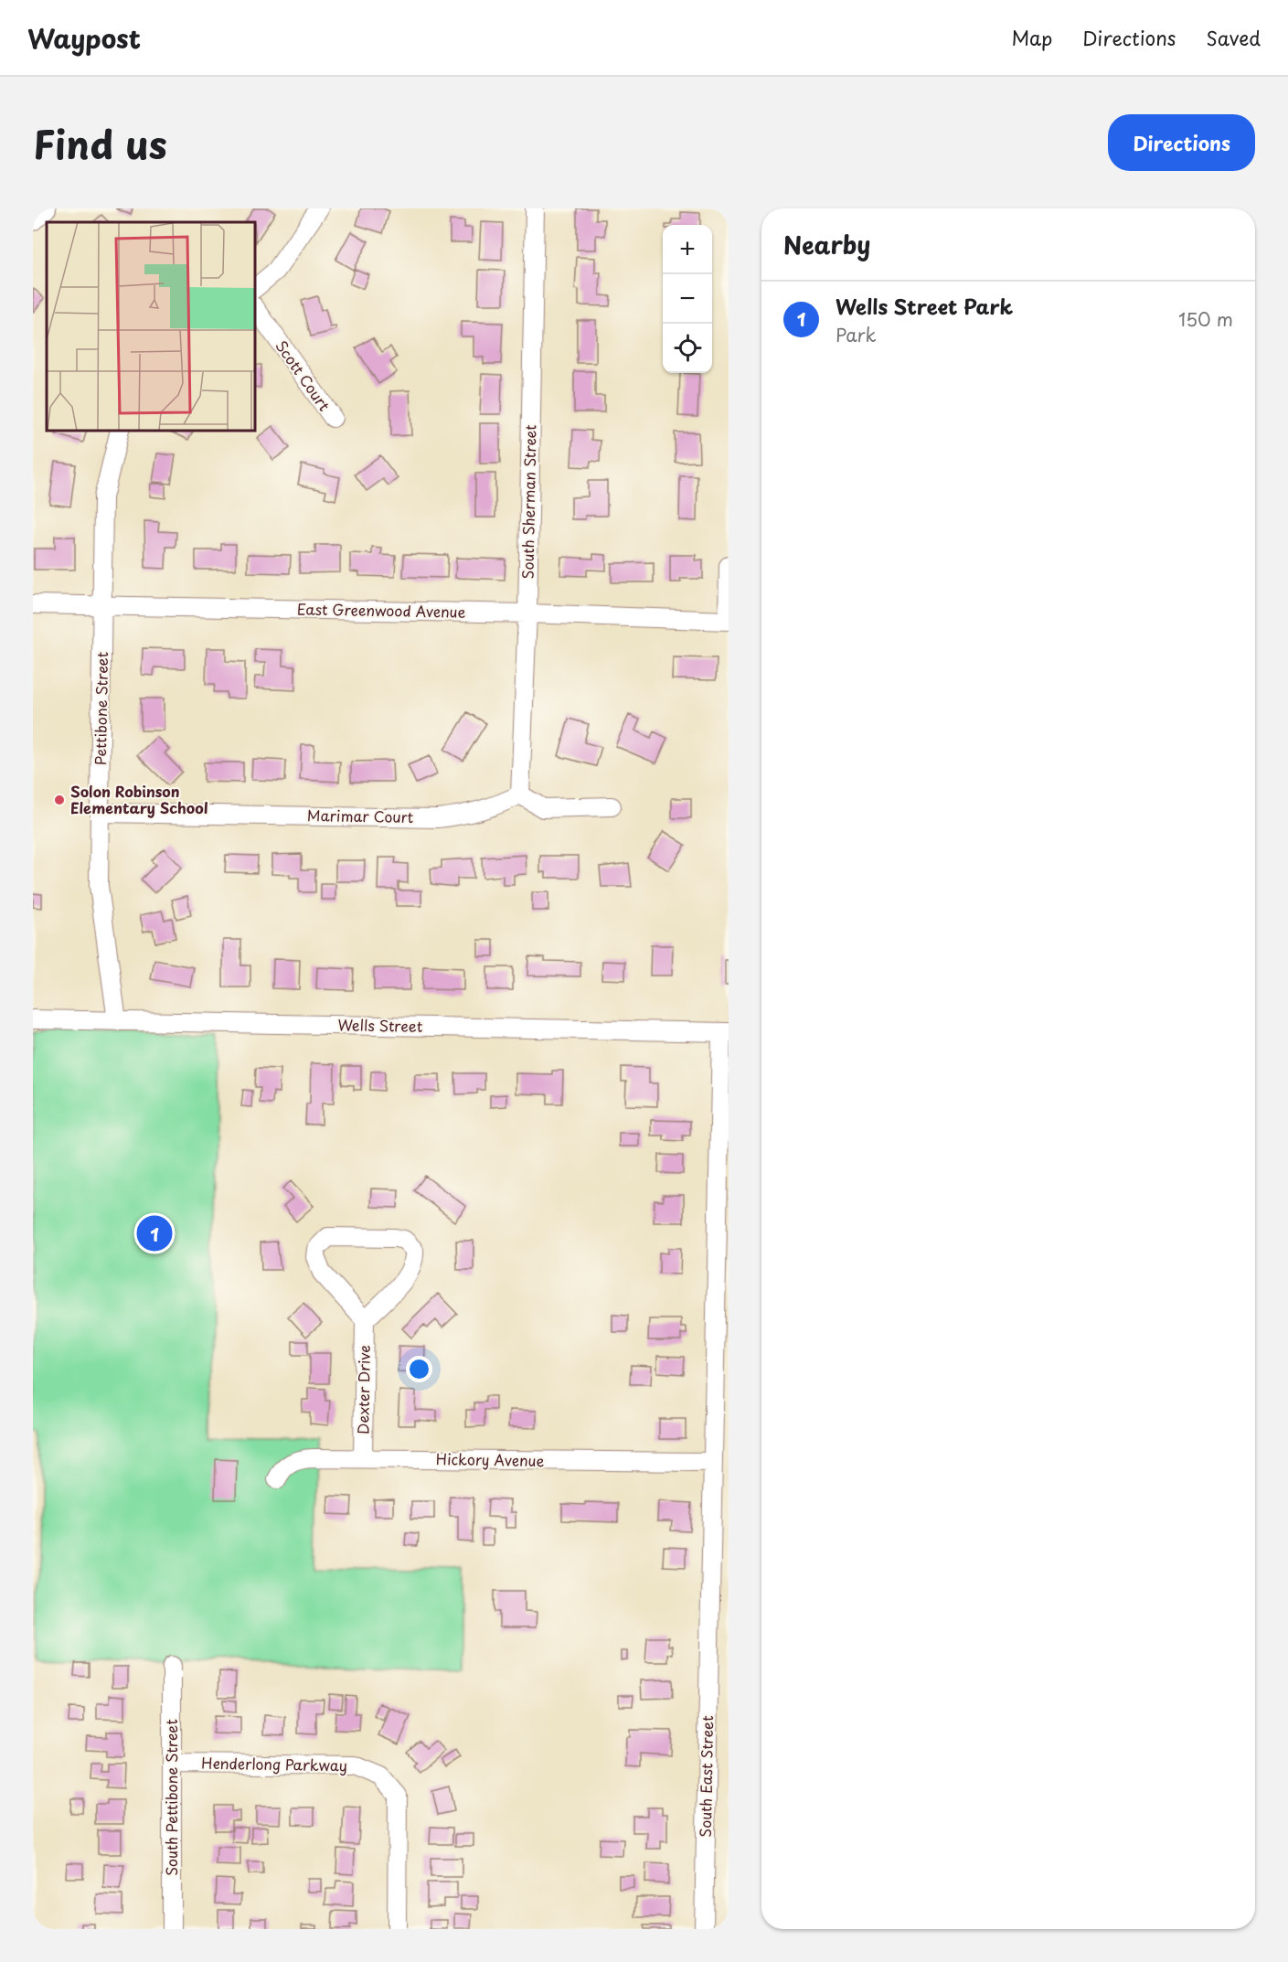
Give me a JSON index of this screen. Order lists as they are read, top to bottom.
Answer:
{
  "streets": {
    "street": [
      "Scott Court",
      "South Sherman Street",
      "East Greenwood Avenue",
      "Pettibone Street",
      "Marimar Court",
      "Wells Street",
      "Dexter Drive",
      "Hickory Avenue",
      "Henderlong Parkway",
      "South East Street",
      "South Pettibone Street"
    ]
  },
  "crossings": [
    ["South Sherman Street", "East Greenwood Avenue"],
    ["South Sherman Street", "Marimar Court"],
    ["East Greenwood Avenue", "Pettibone Street"],
    ["Pettibone Street", "Marimar Court"],
    ["Pettibone Street", "Wells Street"],
    ["Wells Street", "South East Street"],
    ["Dexter Drive", "Hickory Avenue"],
    ["Hickory Avenue", "South East Street"],
    ["Henderlong Parkway", "South Pettibone Street"]
  ],
  "places": ["Solon Robinson Elementary School"],
  "page": {
    "header": "Waypost",
    "nav": ["Map", "Directions", "Saved"],
    "title": "Find us",
    "buttons": "Directions",
    "heading": "Nearby",
    "map_buttons": ["+", "−"],
    "list": [
      {
        "mark": "1",
        "name": "Wells Street Park",
        "note": "Park",
        "value": "150 m"
      }
    ],
    "pins": "1"
  }
}
